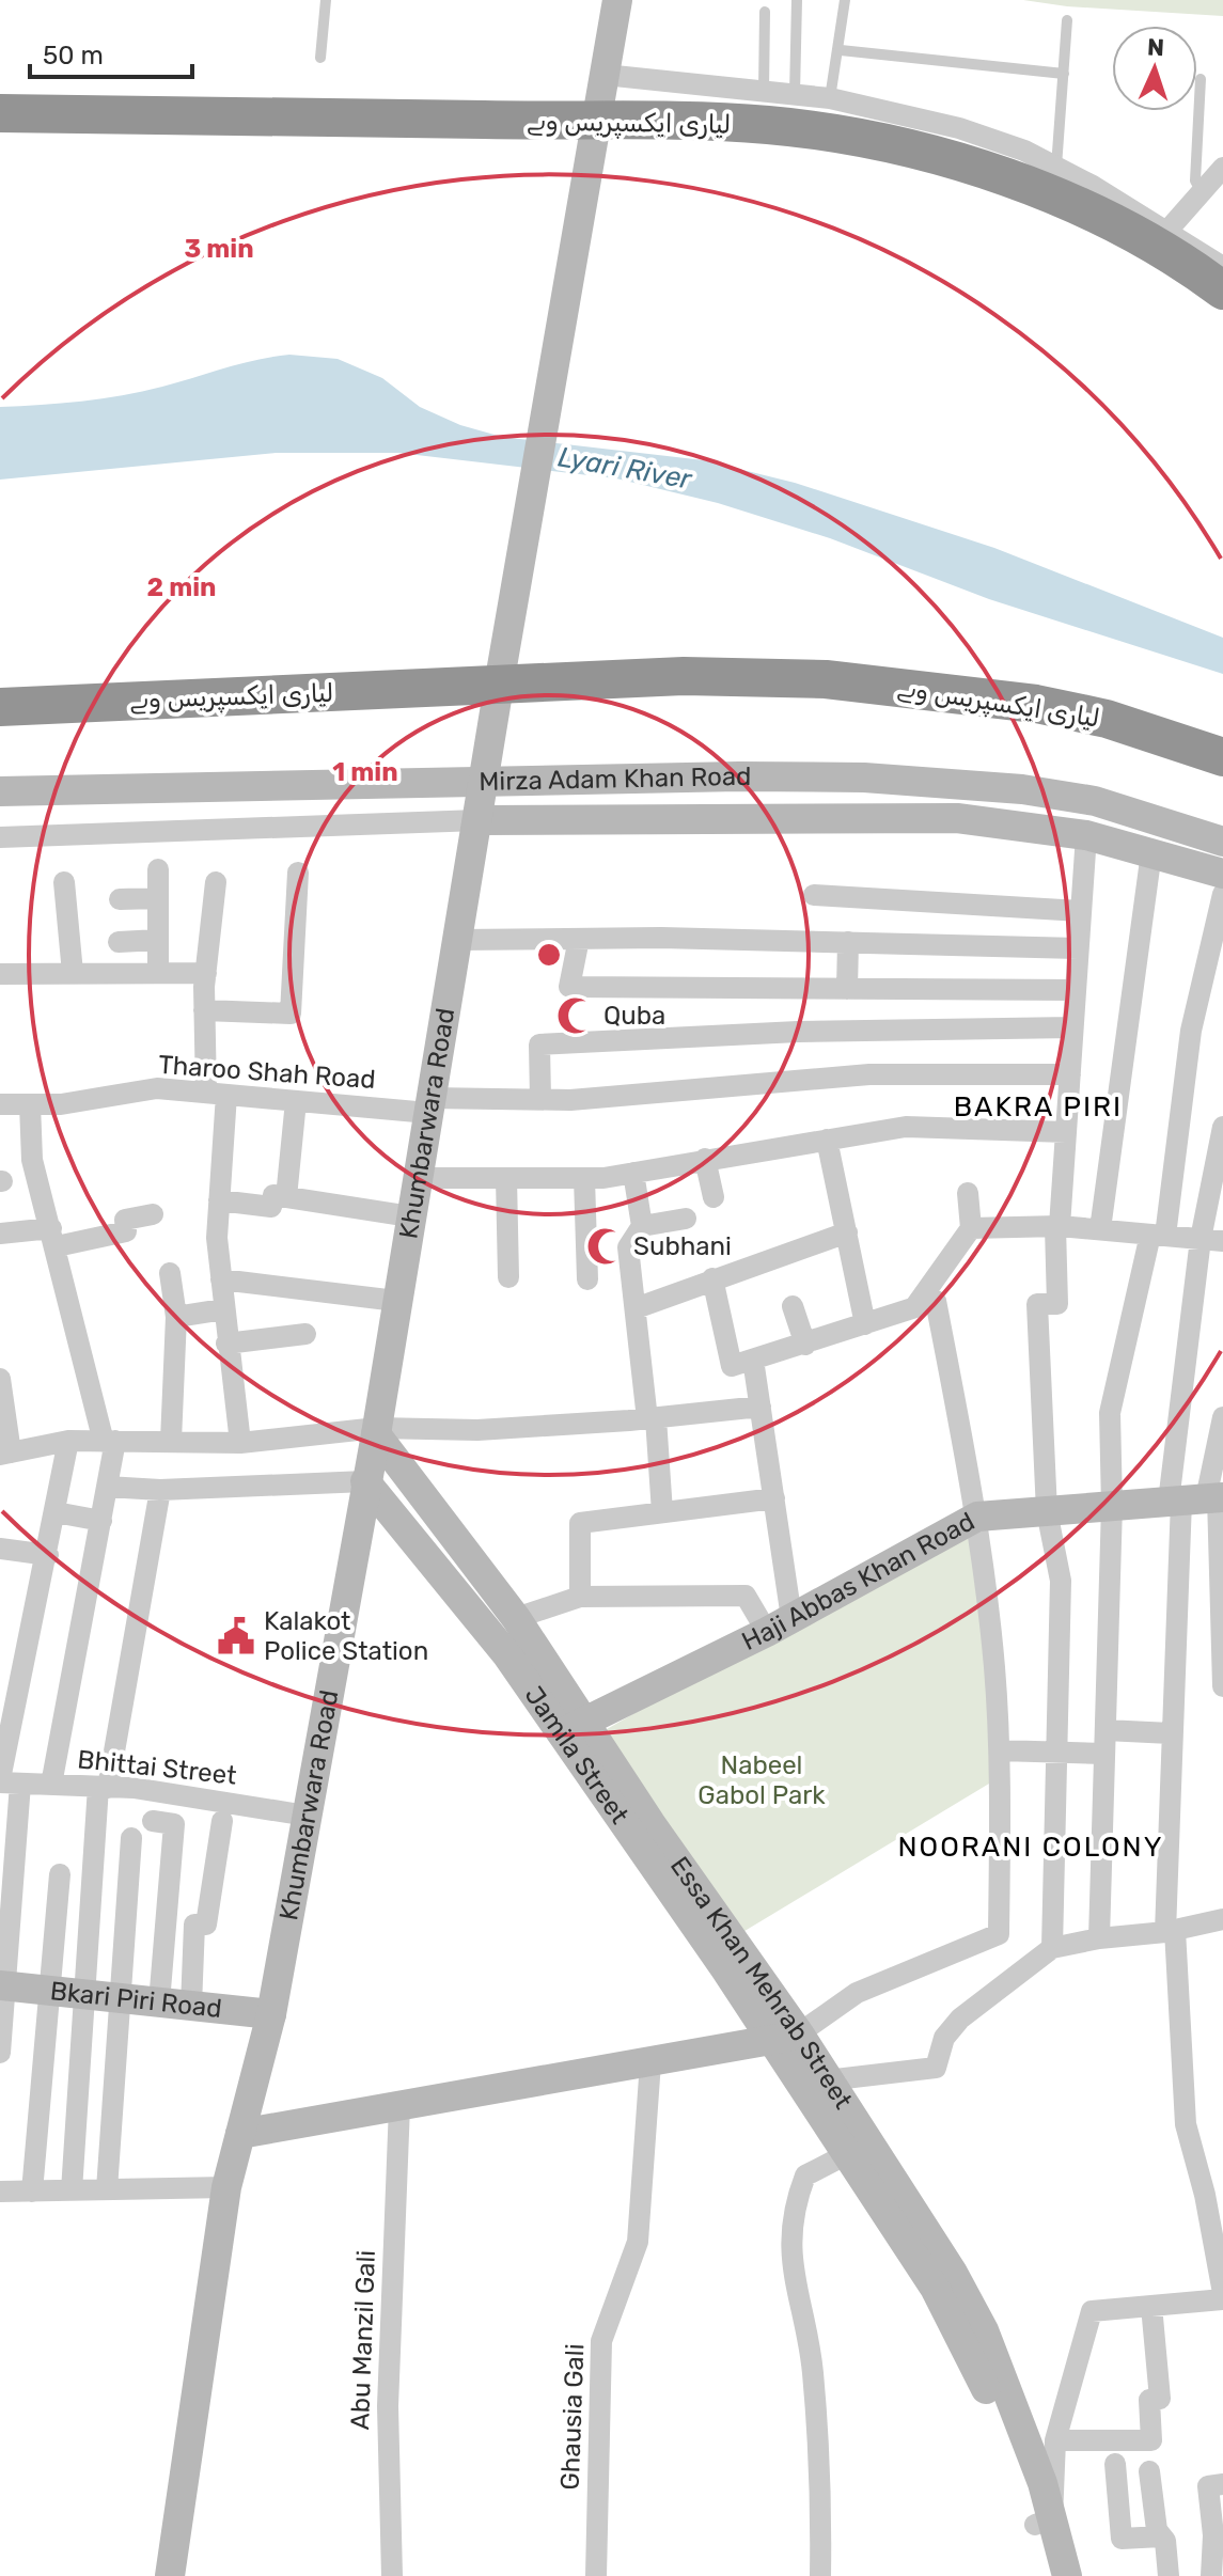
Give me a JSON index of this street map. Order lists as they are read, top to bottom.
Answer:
{
  "streets": {
    "highway": ["لیاری ایکسپریس وے"],
    "main road": [
      "Mirza Adam Khan Road",
      "Khumbarwara Road",
      "Haji Abbas Khan Road",
      "Jamila Street",
      "Essa Khan Mehrab Street",
      "Bkari Piri Road"
    ],
    "street": [
      "Tharoo Shah Road",
      "Bhittai Street",
      "Abu Manzil Gali",
      "Ghausia Gali"
    ]
  },
  "crossings": [
    ["Mirza Adam Khan Road", "Khumbarwara Road"],
    ["Tharoo Shah Road", "Khumbarwara Road"],
    ["Khumbarwara Road", "Jamila Street"],
    ["Khumbarwara Road", "Bhittai Street"],
    ["Khumbarwara Road", "Essa Khan Mehrab Street"],
    ["Khumbarwara Road", "Bkari Piri Road"],
    ["Haji Abbas Khan Road", "Jamila Street"],
    ["Haji Abbas Khan Road", "Essa Khan Mehrab Street"],
    ["Jamila Street", "Essa Khan Mehrab Street"]
  ],
  "districts": ["BAKRA PIRI", "NOORANI COLONY"],
  "water": ["Lyari River"],
  "parks": ["Nabeel Gabol Park"],
  "places": {
    "mosque": ["Quba", "Subhani"],
    "public building": ["Kalakot Police Station"]
  },
  "scale_bar": "50 m",
  "north": "top",
  "rings": ["3 min", "2 min", "1 min"]
}
